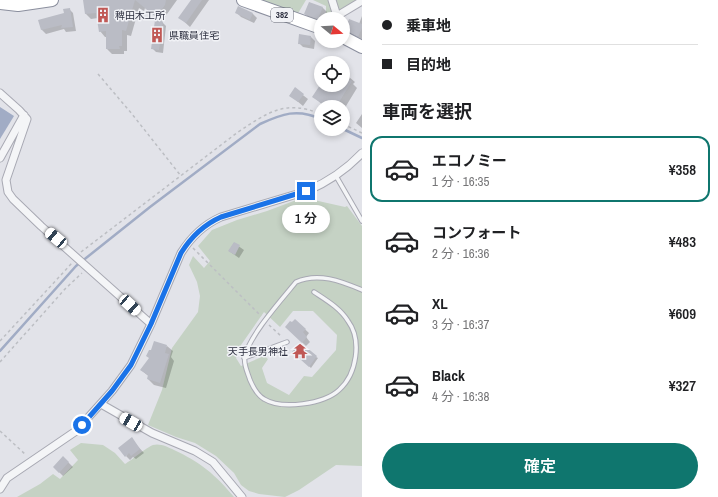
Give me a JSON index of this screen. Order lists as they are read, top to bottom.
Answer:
{
  "streets": {
    "highway": ["382"]
  },
  "places": {
    "building": ["稗田木工所", "県職員住宅"],
    "temple": ["天手長男神社"]
  },
  "north": "right",
  "page": {
    "banner": ["乗車地", "目的地"],
    "heading": "車両を選択",
    "list": [
      {
        "name": "エコノミー",
        "note": "1 分 · 16:35",
        "value": "¥358"
      },
      {
        "name": "コンフォート",
        "note": "2 分 · 16:36",
        "value": "¥483"
      },
      {
        "name": "XL",
        "note": "3 分 · 16:37",
        "value": "¥609"
      },
      {
        "name": "Black",
        "note": "4 分 · 16:38",
        "value": "¥327"
      }
    ],
    "bubble": "1 分",
    "buttons": "確定"
  }
}
